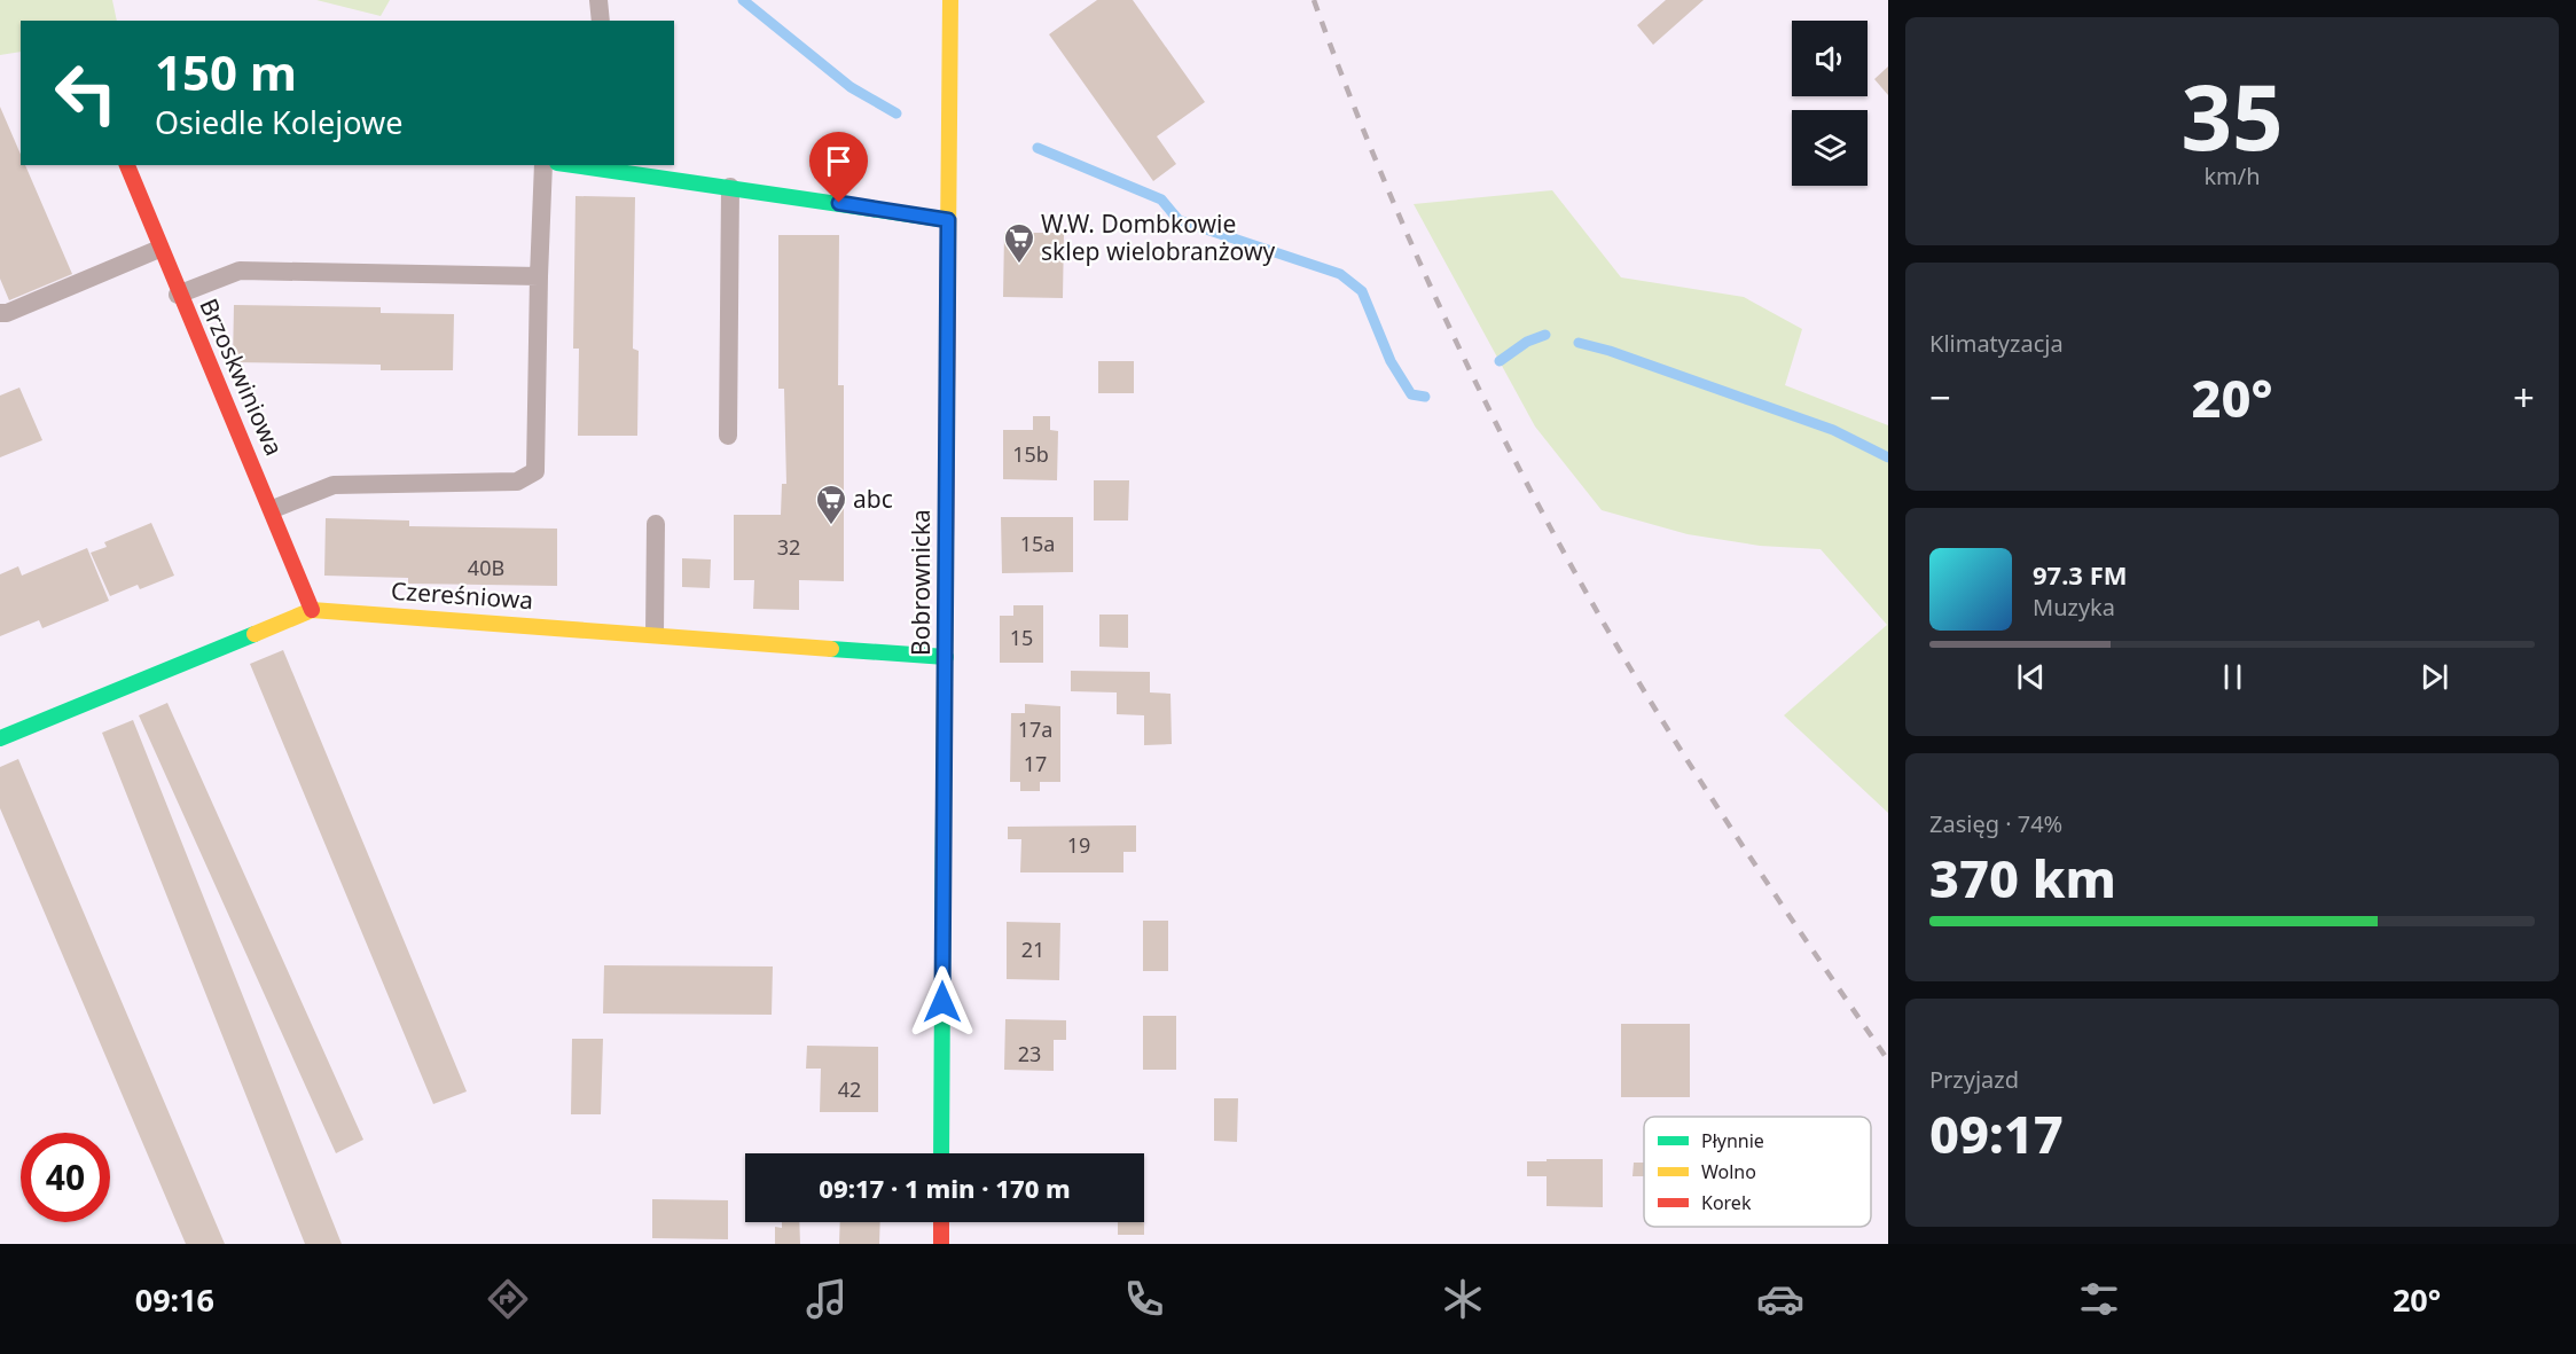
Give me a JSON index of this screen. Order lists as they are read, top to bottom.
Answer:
{
  "streets": {
    "street": ["Brzoskwiniowa", "Bobrownicka", "Czereśniowa"]
  },
  "crossings": [
    ["Brzoskwiniowa", "Czereśniowa"],
    ["Bobrownicka", "Czereśniowa"]
  ],
  "places": {
    "supermarket": ["W.W. Dombkowie sklep wielobranżowy", "abc"]
  },
  "house_numbers": [
    "15b",
    "15a",
    "32",
    "40B",
    "15",
    "17a",
    "17",
    "19",
    "21",
    "23",
    "42"
  ],
  "legend": ["Płynnie", "Wolno", "Korek"],
  "page": {
    "tile": [
      ["35", "km/h"],
      "Klimatyzacja",
      ["Zasięg · 74%", "370 km"],
      ["Przyjazd", "09:17"]
    ],
    "turn": ["150 m", "Osiedle Kolejowe"],
    "heat": ["−", "20°", "+"],
    "song": ["97.3 FM", "Muzyka"],
    "limit": "40",
    "trip": "09:17 · 1 min · 170 m",
    "tabs": ["09:16", "20°"]
  }
}
